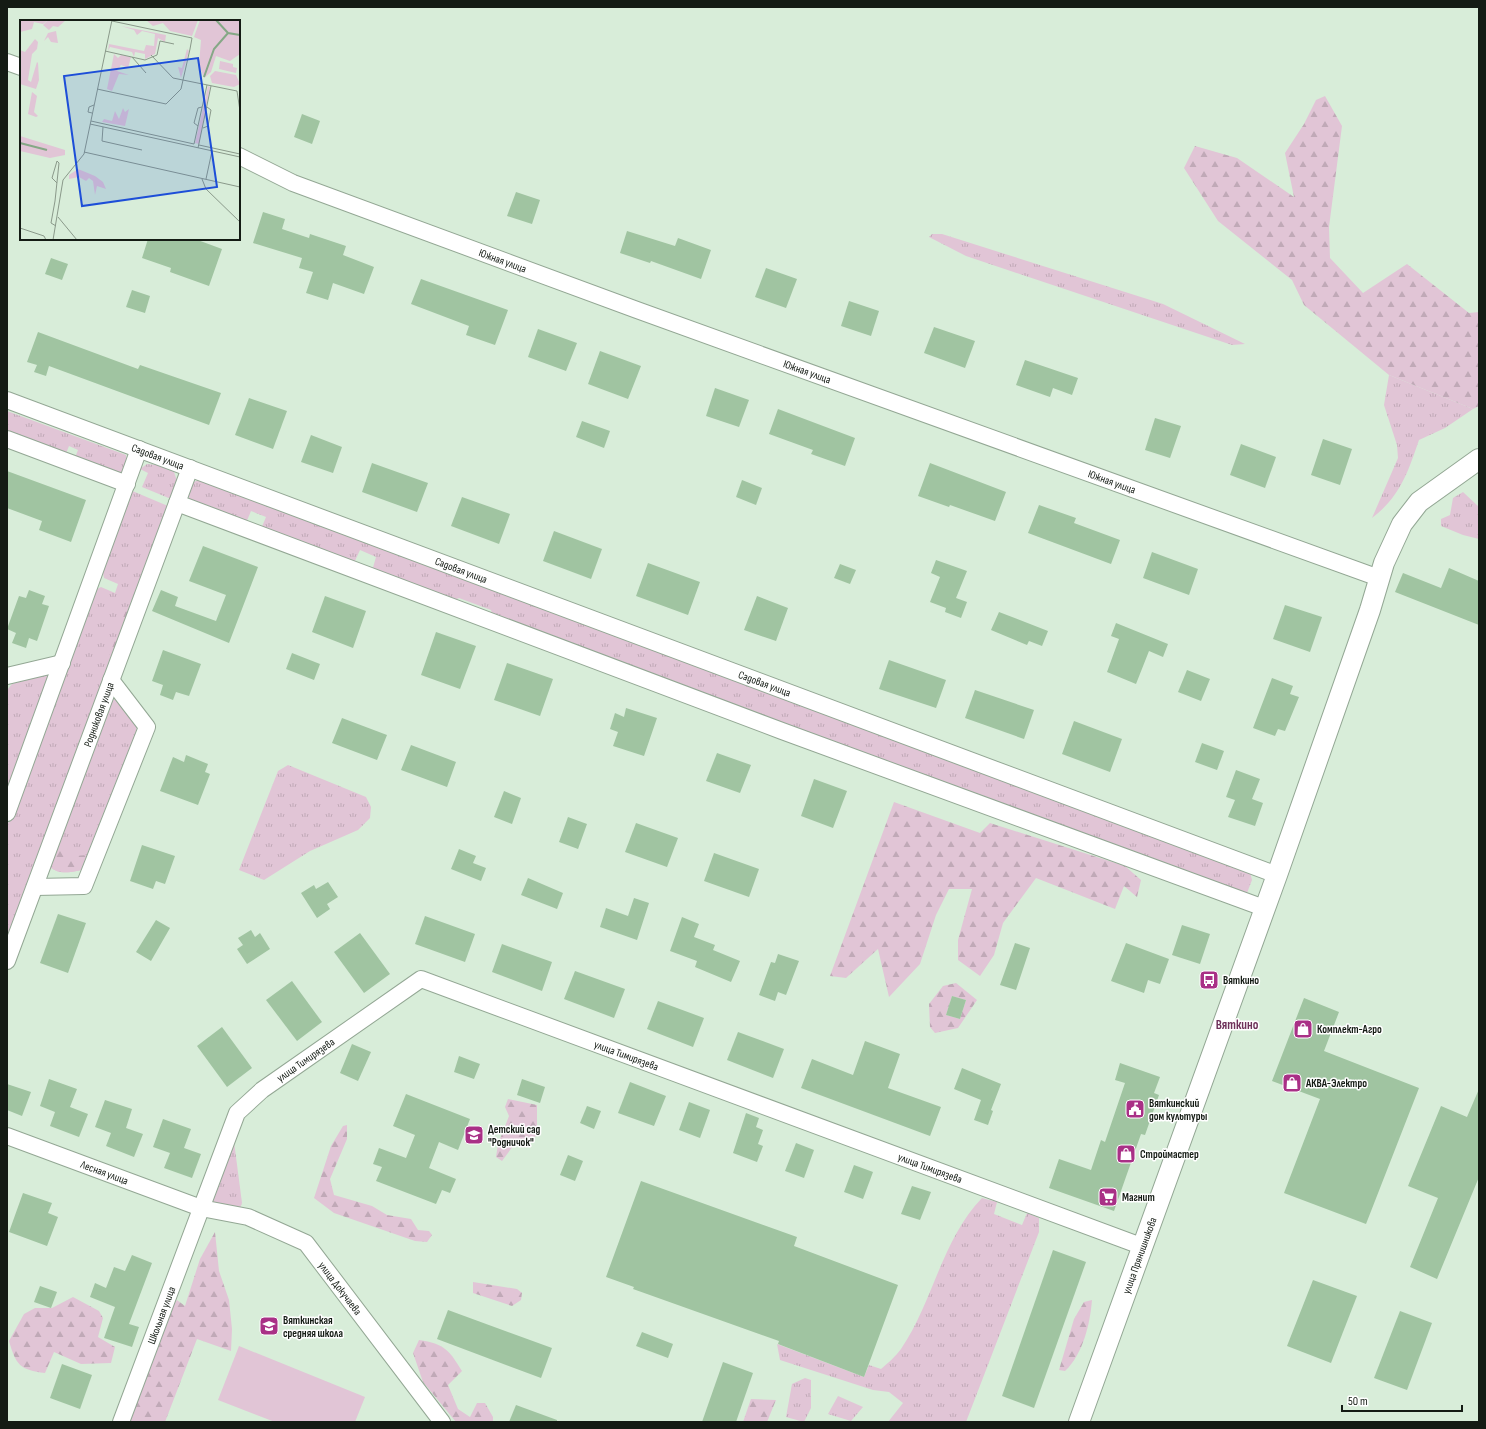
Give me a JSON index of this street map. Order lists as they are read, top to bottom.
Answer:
{
  "streets": {
    "street": [
      "Южная улица",
      "Садовая улица",
      "Родниковая улица",
      "улица Тимирязева",
      "Лесная улица",
      "улица Прянишникова",
      "улица Докучаева",
      "Школьная улица"
    ]
  },
  "crossings": [
    ["Южная улица", "улица Прянишникова"],
    ["Садовая улица", "Родниковая улица"],
    ["Садовая улица", "улица Прянишникова"],
    ["улица Тимирязева", "Лесная улица"],
    ["улица Тимирязева", "улица Прянишникова"],
    ["улица Тимирязева", "улица Докучаева"],
    ["улица Тимирязева", "Школьная улица"],
    ["Лесная улица", "улица Докучаева"],
    ["Лесная улица", "Школьная улица"],
    ["улица Докучаева", "Школьная улица"]
  ],
  "districts": ["Вяткино"],
  "places": {
    "bus stop": ["Вяткино"],
    "shop": ["Комплект-Агро", "АКВА-Электро", "Строймастер"],
    "public building": ["Вяткинский дом культуры"],
    "school or university": ["Детский сад \"Родничок\"", "Вяткинская средняя школа"],
    "supermarket": ["Магнит"]
  },
  "scale_bar": "50 m"
}
